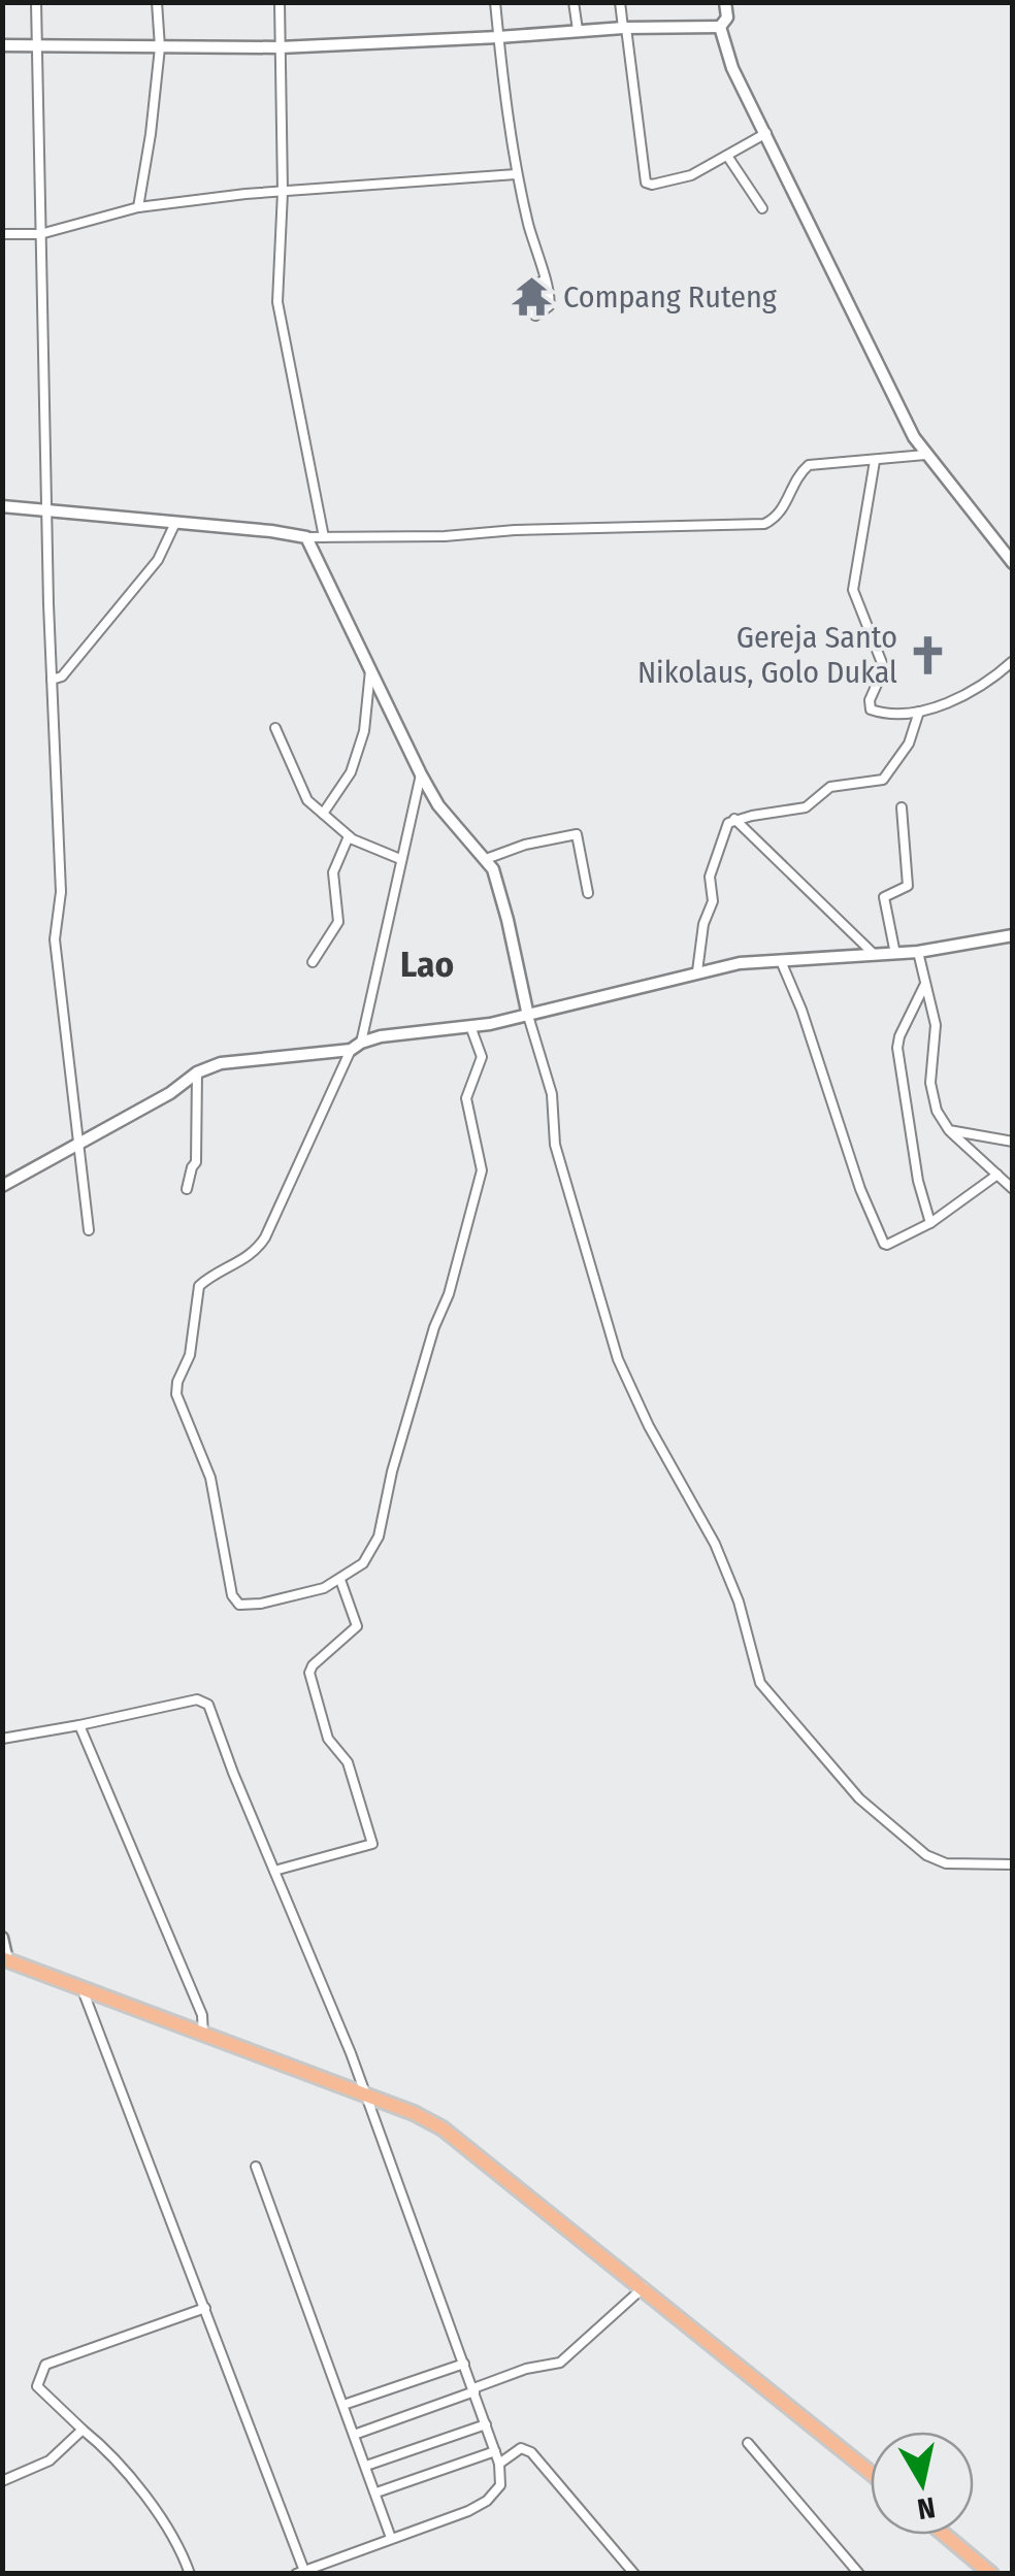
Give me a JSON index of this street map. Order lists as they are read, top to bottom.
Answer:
{
  "districts": ["Lao"],
  "places": {
    "temple": ["Compang Ruteng"],
    "church": ["Gereja Santo Nikolaus, Golo Dukal"]
  },
  "north": "bottom"
}
